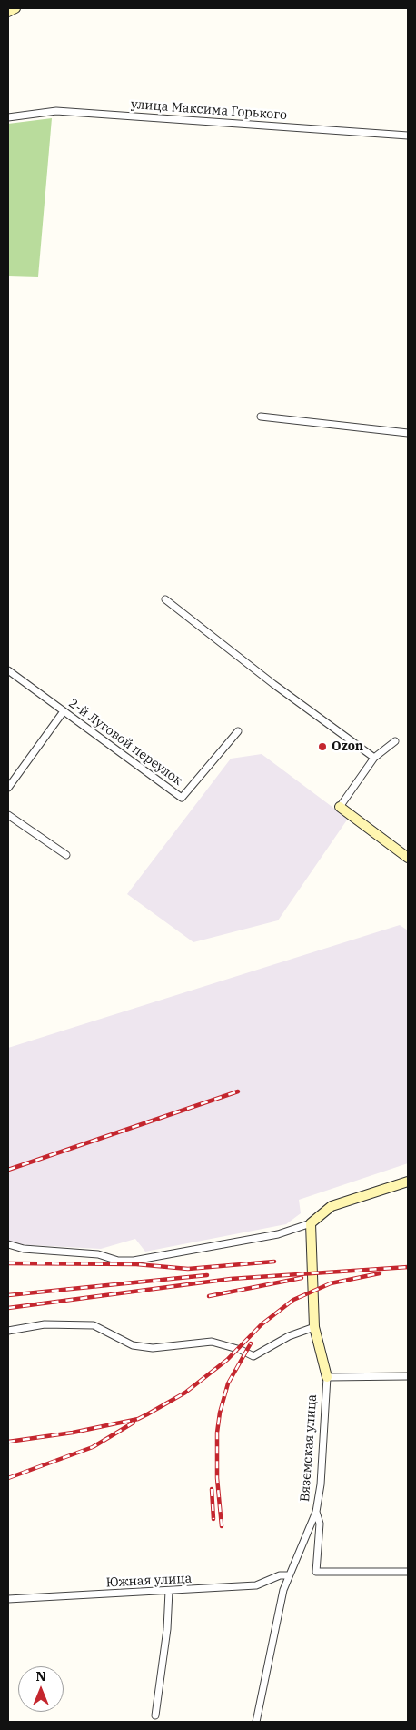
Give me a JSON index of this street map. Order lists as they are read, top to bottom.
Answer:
{
  "streets": {
    "street": [
      "улица Максима Горького",
      "2-й Луговой переулок",
      "Вяземская улица",
      "Южная улица"
    ]
  },
  "crossings": [
    ["Вяземская улица", "Южная улица"]
  ],
  "places": ["Ozon"],
  "north": "top"
}
